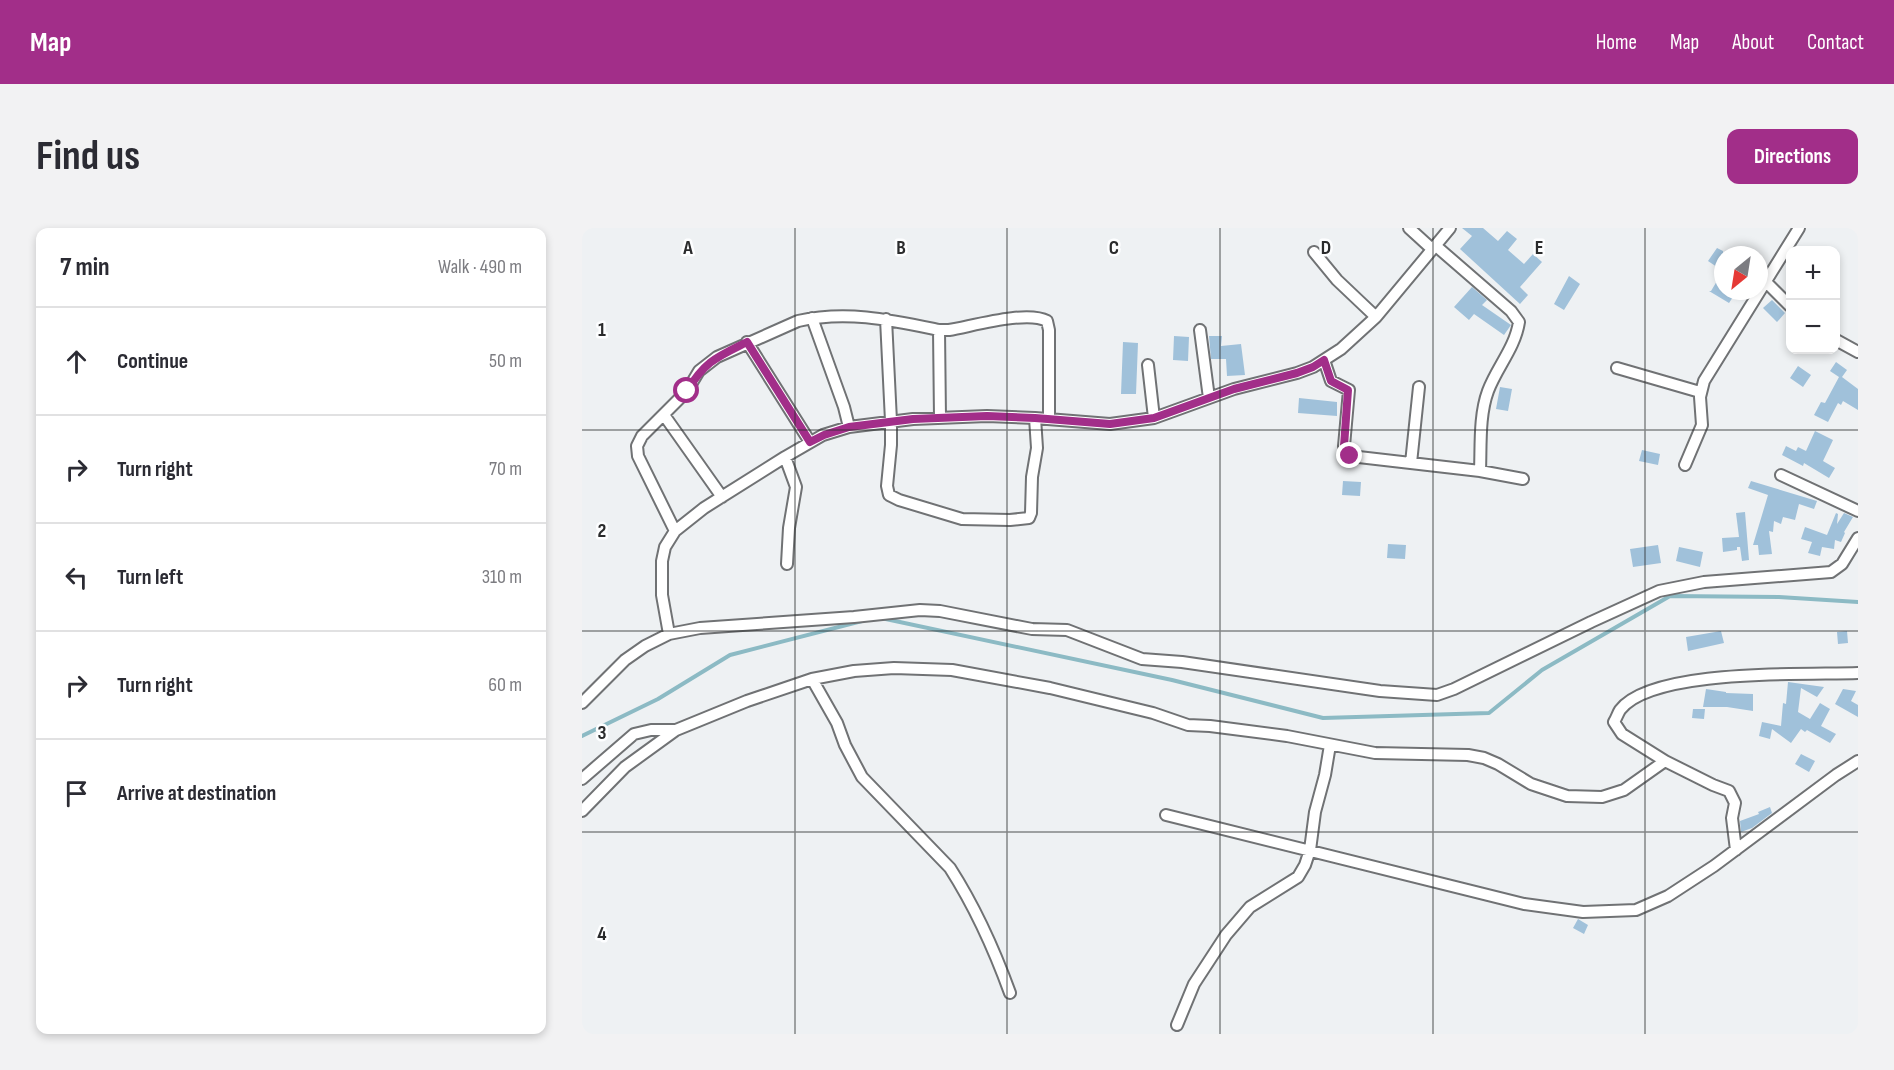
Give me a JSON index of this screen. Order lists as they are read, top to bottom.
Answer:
{
  "north": "bottom left",
  "page": {
    "header": "Map",
    "nav": [
      "Home",
      "Map",
      "About",
      "Contact"
    ],
    "buttons": "Directions",
    "title": "Find us",
    "heading": ["7 min", "Walk · 490 m"],
    "map_buttons": ["+", "−"],
    "list": [
      ["Continue", "50 m"],
      ["Turn right", "70 m"],
      ["Turn left", "310 m"],
      ["Turn right", "60 m"],
      "Arrive at destination"
    ]
  },
  "grid": {
    "columns": [
      "A",
      "B",
      "C",
      "D",
      "E"
    ],
    "rows": [
      "1",
      "2",
      "3",
      "4"
    ]
  }
}
